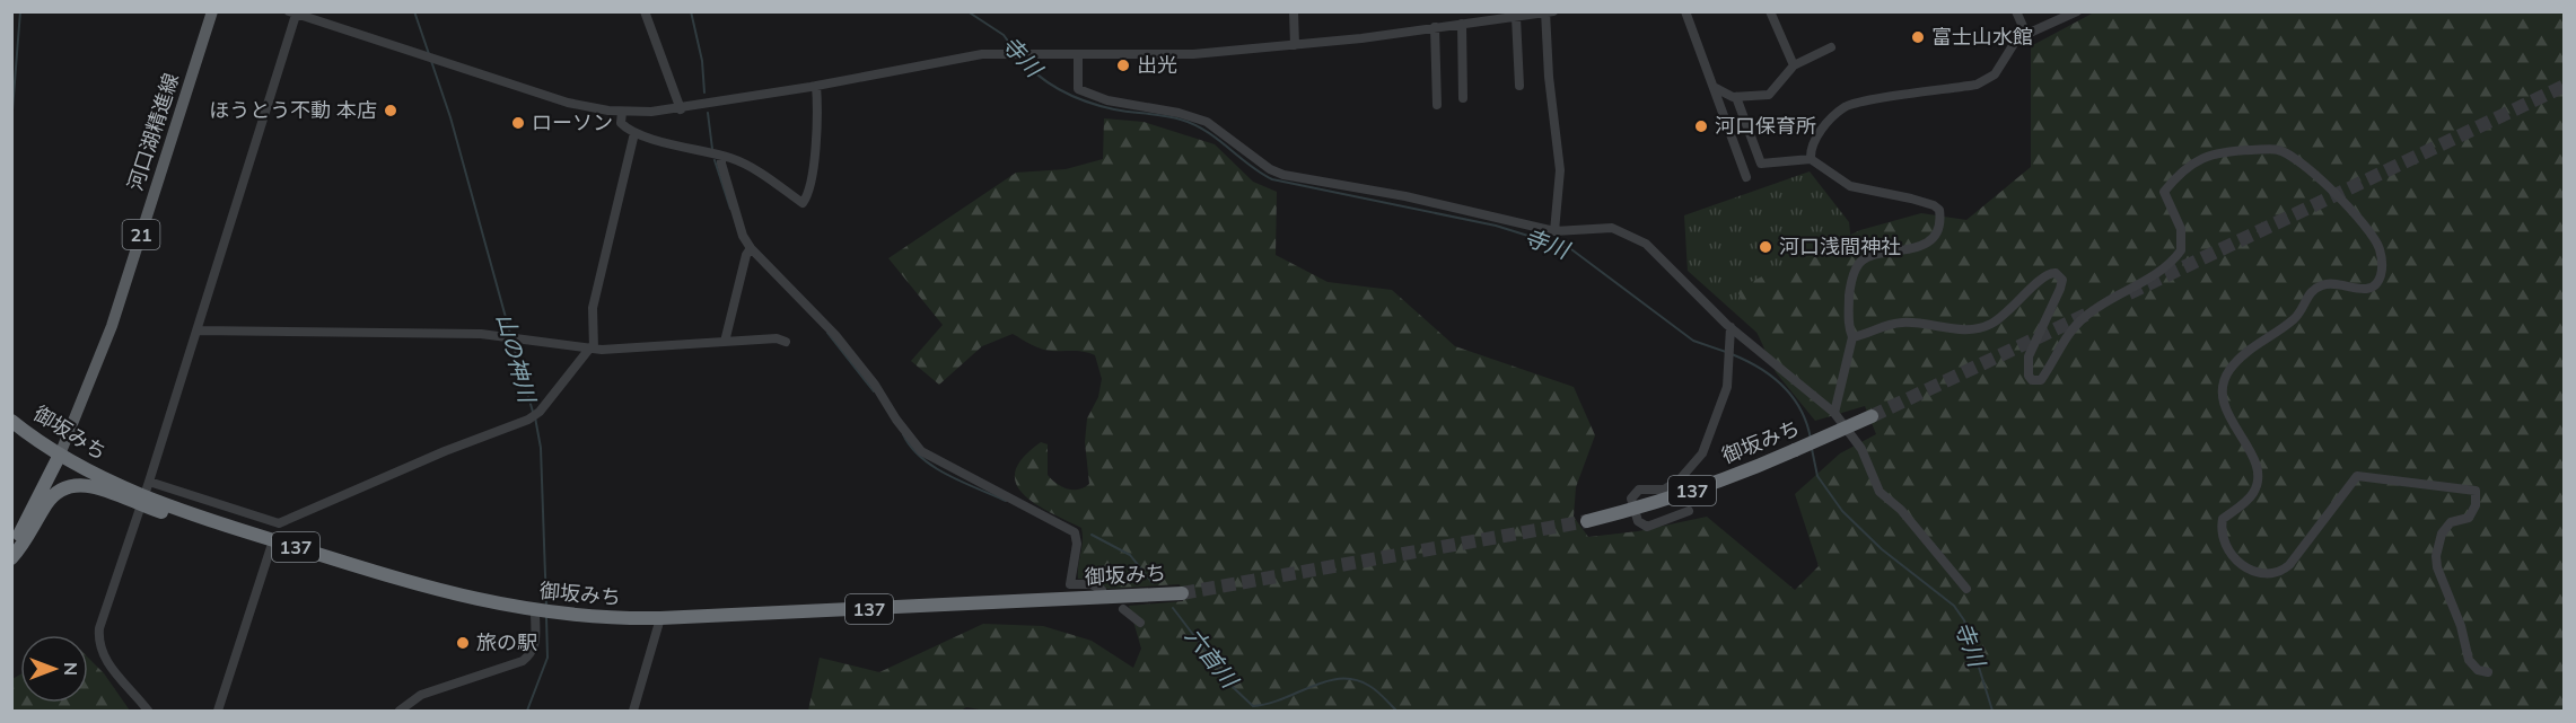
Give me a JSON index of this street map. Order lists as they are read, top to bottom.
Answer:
{
  "streets": {
    "highway": ["御坂みち", "137"],
    "main road": ["河口湖精進線", "21"]
  },
  "crossings": [
    ["河口湖精進線", "御坂みち"]
  ],
  "water": ["寺川", "山の神川", "六首川"],
  "places": [
    "富士山水館",
    "出光",
    "ほうとう不動 本店",
    "ローソン",
    "河口保育所",
    "河口浅間神社",
    "旅の駅"
  ],
  "north": "right"
}
